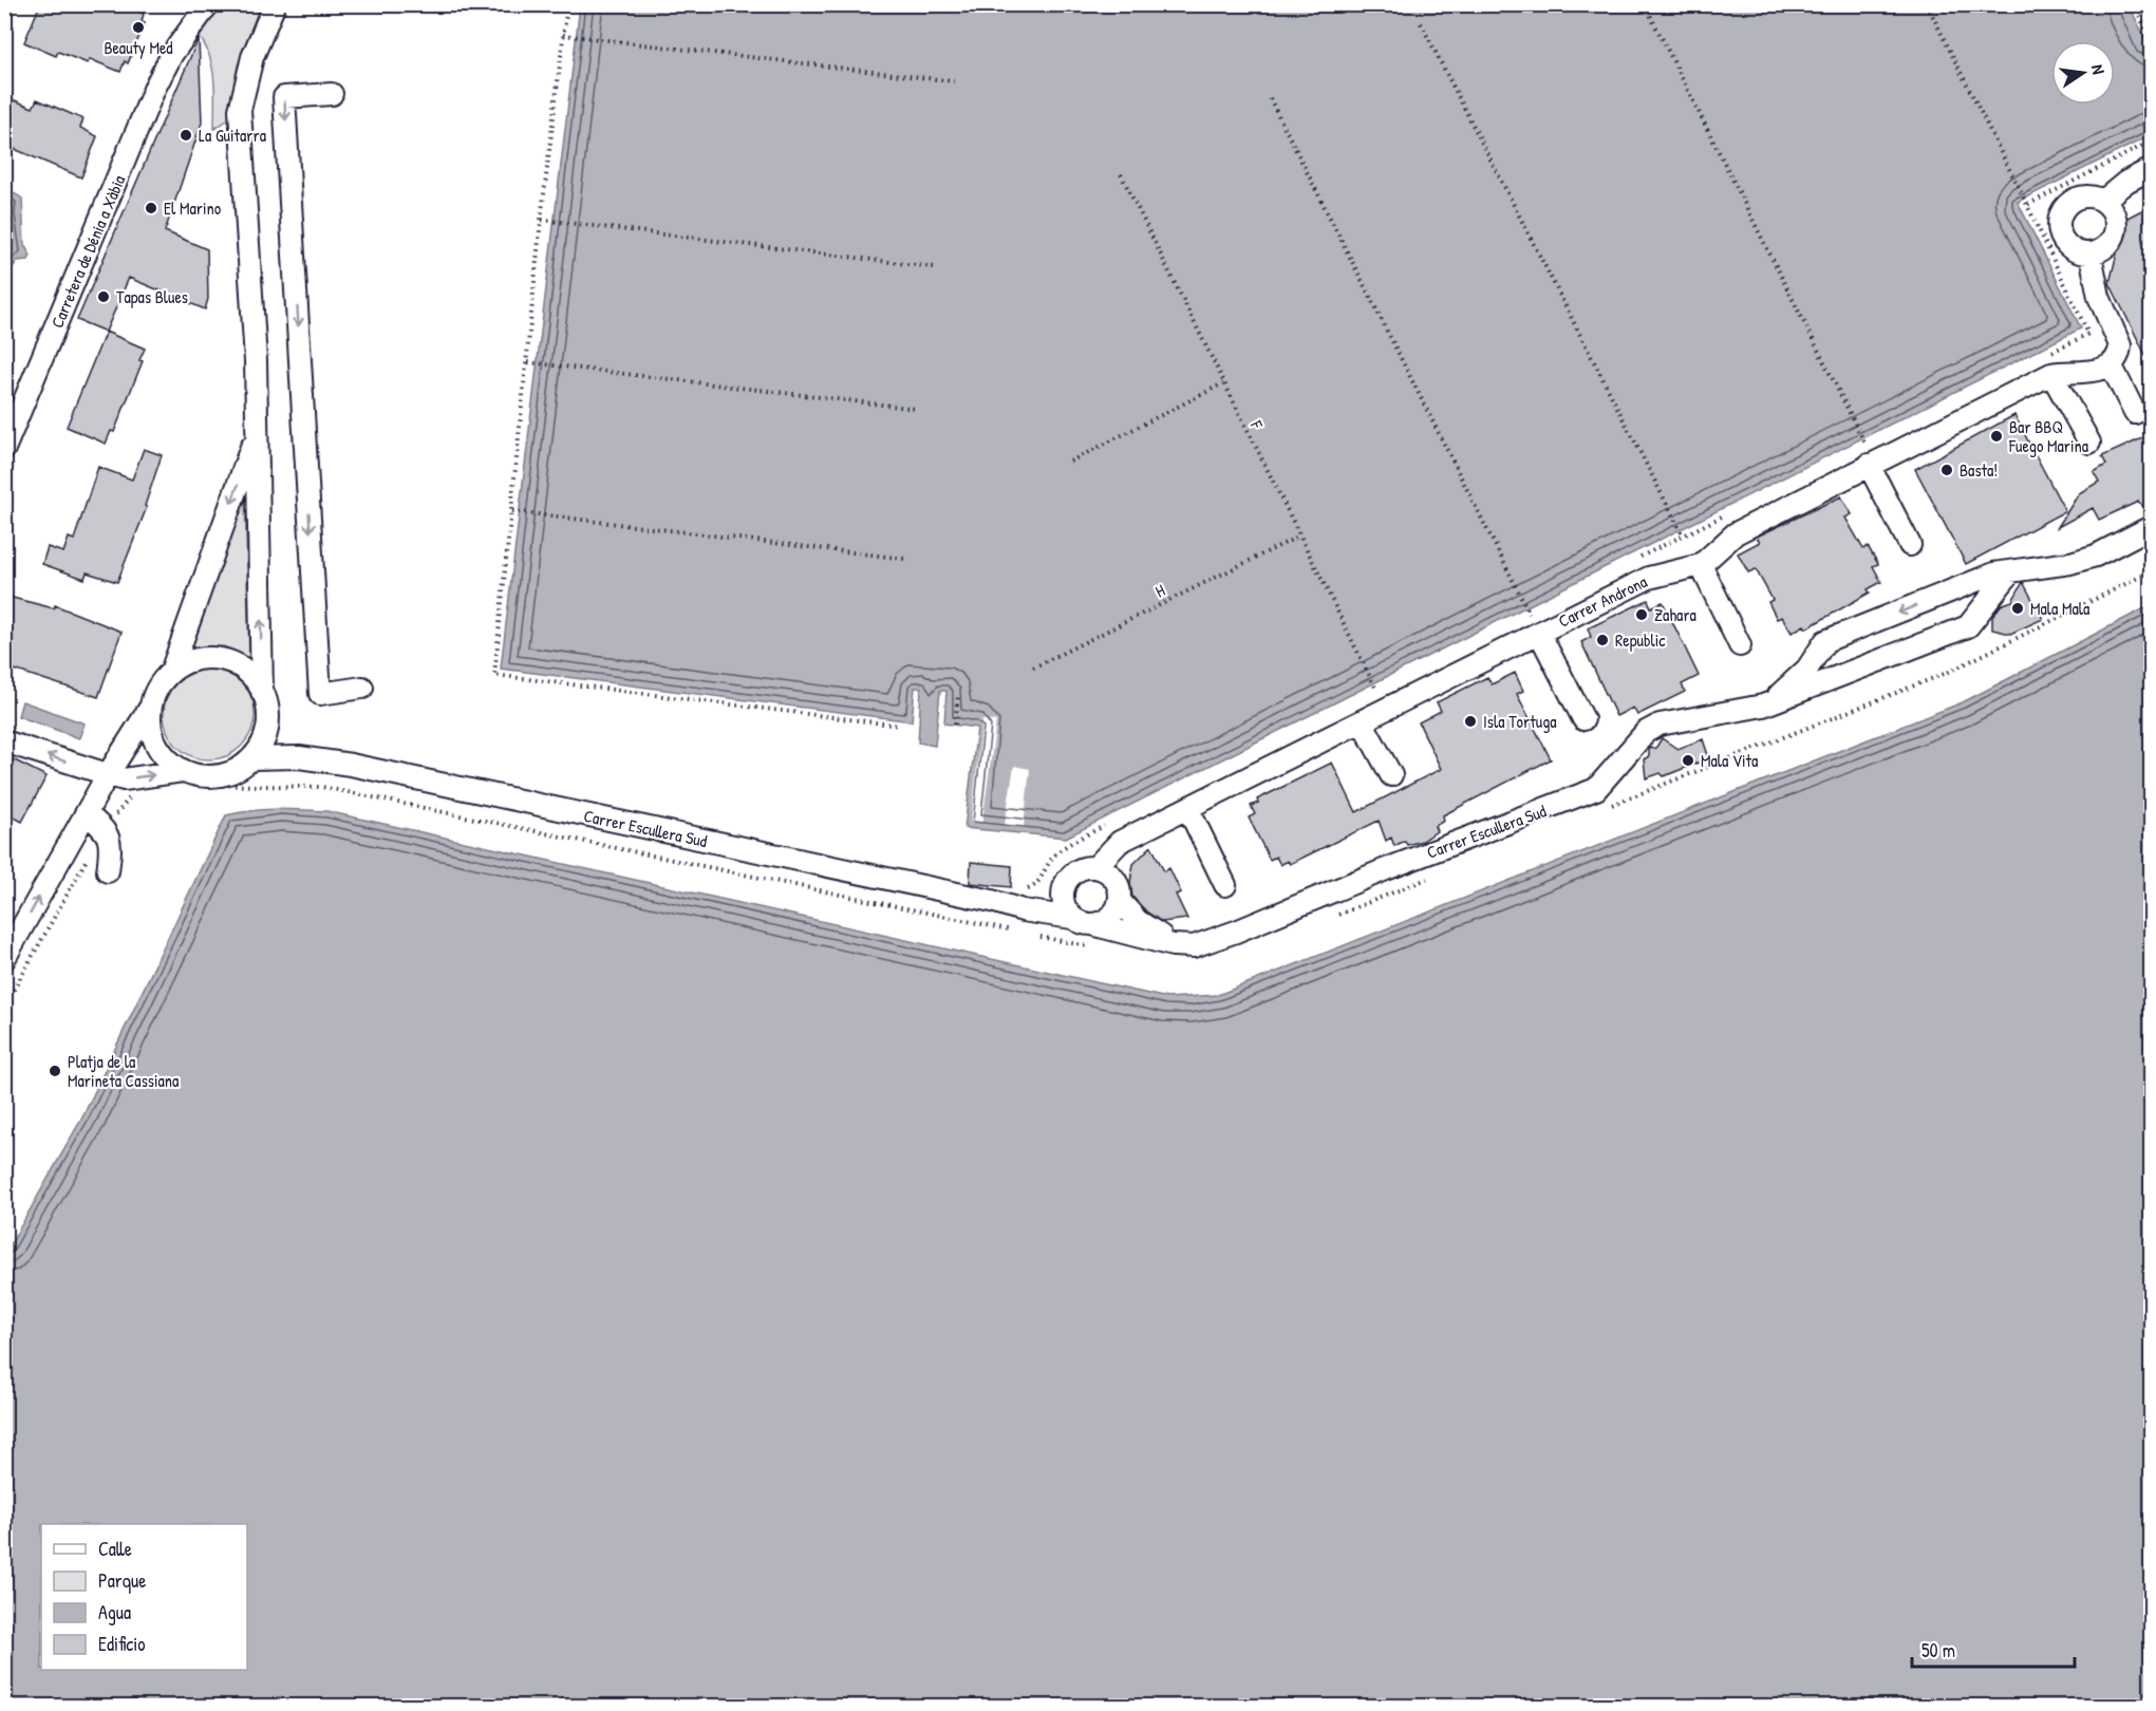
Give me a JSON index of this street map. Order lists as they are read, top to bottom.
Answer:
{
  "streets": {
    "street": ["Carretera de Dénia a Xàbia", "Carrer Androna", "Carrer Escullera Sud"],
    "path": ["F", "H"]
  },
  "crossings": [
    ["F", "H"],
    ["Carrer Androna", "Carrer Escullera Sud"]
  ],
  "places": [
    "Beauty Med",
    "La Guitarra",
    "El Marino",
    "Tapas Blues",
    "Bar BBQ Fuego Marina",
    "Basta!",
    "Mala Mala",
    "Zahara",
    "Republic",
    "Isla Tortuga",
    "Mala Vita",
    "Platja de la Marineta Cassiana"
  ],
  "legend": [
    "Calle",
    "Parque",
    "Agua",
    "Edificio"
  ],
  "scale_bar": "50 m",
  "north": "right"
}
